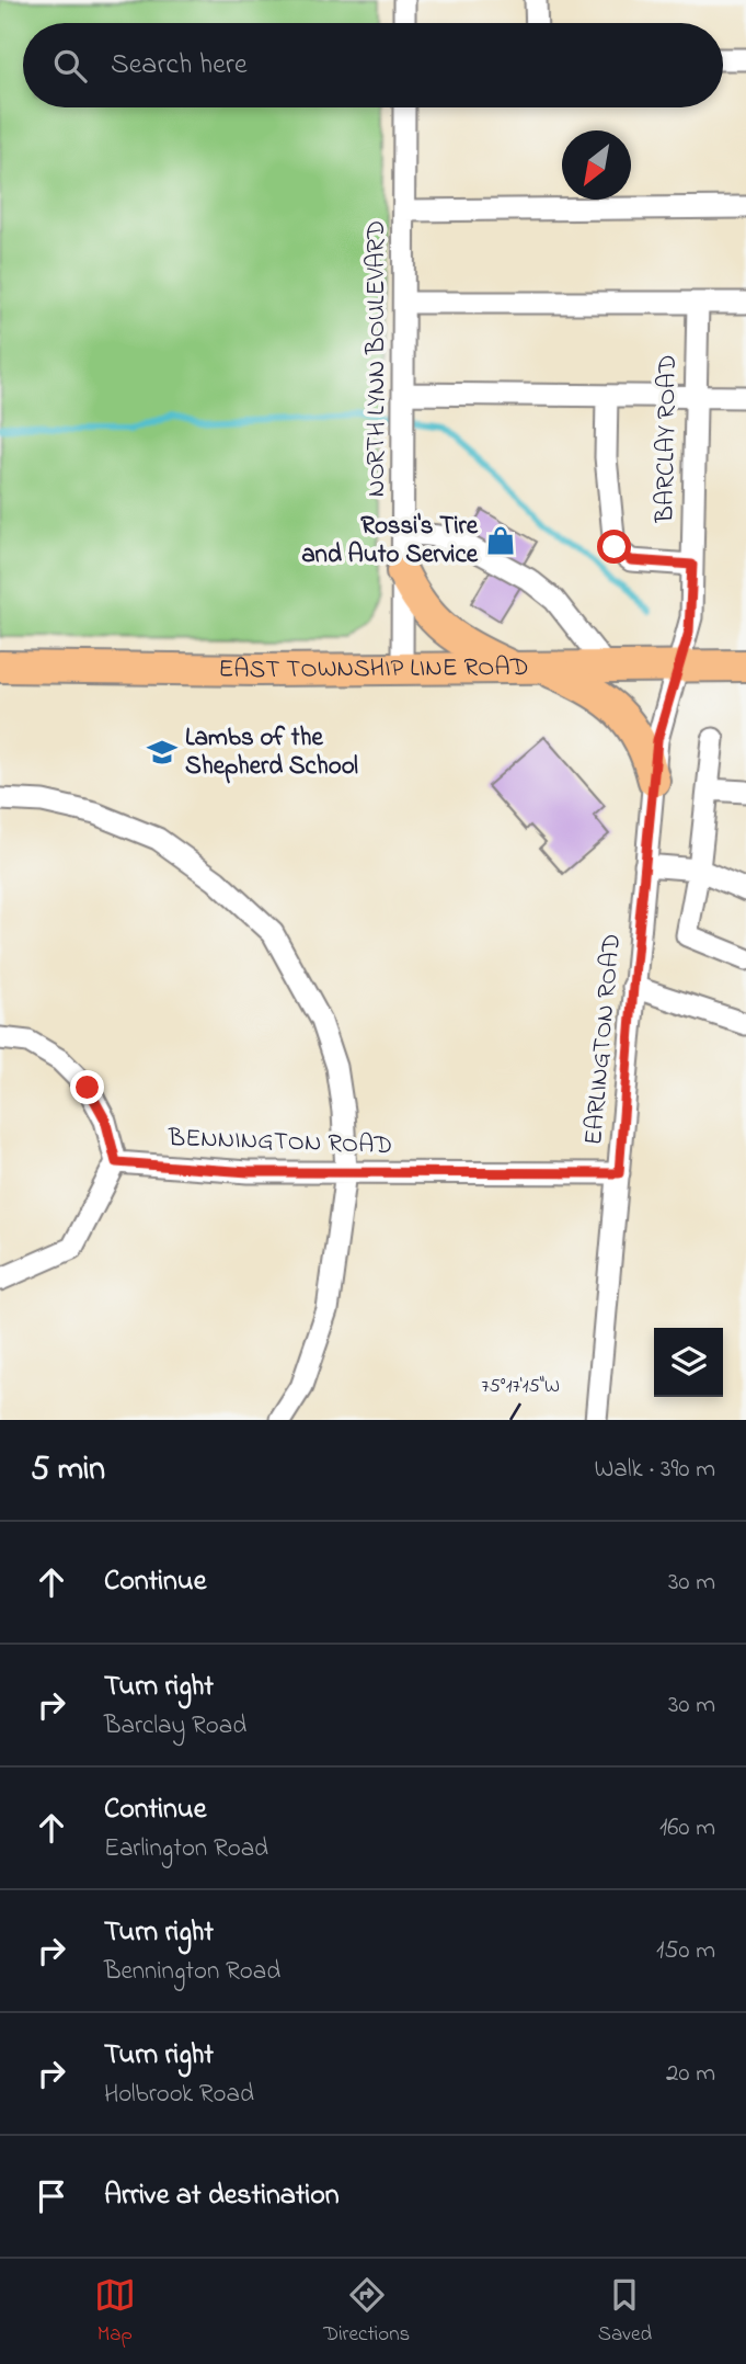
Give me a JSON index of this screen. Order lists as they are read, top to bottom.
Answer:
{
  "streets": {
    "highway": ["EAST TOWNSHIP LINE ROAD"],
    "street": [
      "NORTH LYNN BOULEVARD",
      "BARCLAY ROAD",
      "EARLINGTON ROAD",
      "BENNINGTON ROAD"
    ]
  },
  "crossings": [
    ["NORTH LYNN BOULEVARD", "EAST TOWNSHIP LINE ROAD"],
    ["BARCLAY ROAD", "EAST TOWNSHIP LINE ROAD"],
    ["BARCLAY ROAD", "EARLINGTON ROAD"],
    ["EAST TOWNSHIP LINE ROAD", "EARLINGTON ROAD"],
    ["EARLINGTON ROAD", "BENNINGTON ROAD"]
  ],
  "places": {
    "shop": ["Rossi's Tire and Auto Service"],
    "school or university": ["Lambs of the Shepherd School"]
  },
  "north": "bottom left",
  "page": {
    "search": "Search here",
    "heading": ["5 min", "Walk · 390 m"],
    "list": [
      ["Continue", "30 m"],
      ["Turn right", "Barclay Road", "30 m"],
      ["Continue", "Earlington Road", "160 m"],
      ["Turn right", "Bennington Road", "150 m"],
      ["Turn right", "Holbrook Road", "20 m"],
      "Arrive at destination"
    ],
    "nav": ["Map", "Directions", "Saved"]
  },
  "coordinates": ["75°17'15\"W"]
}
